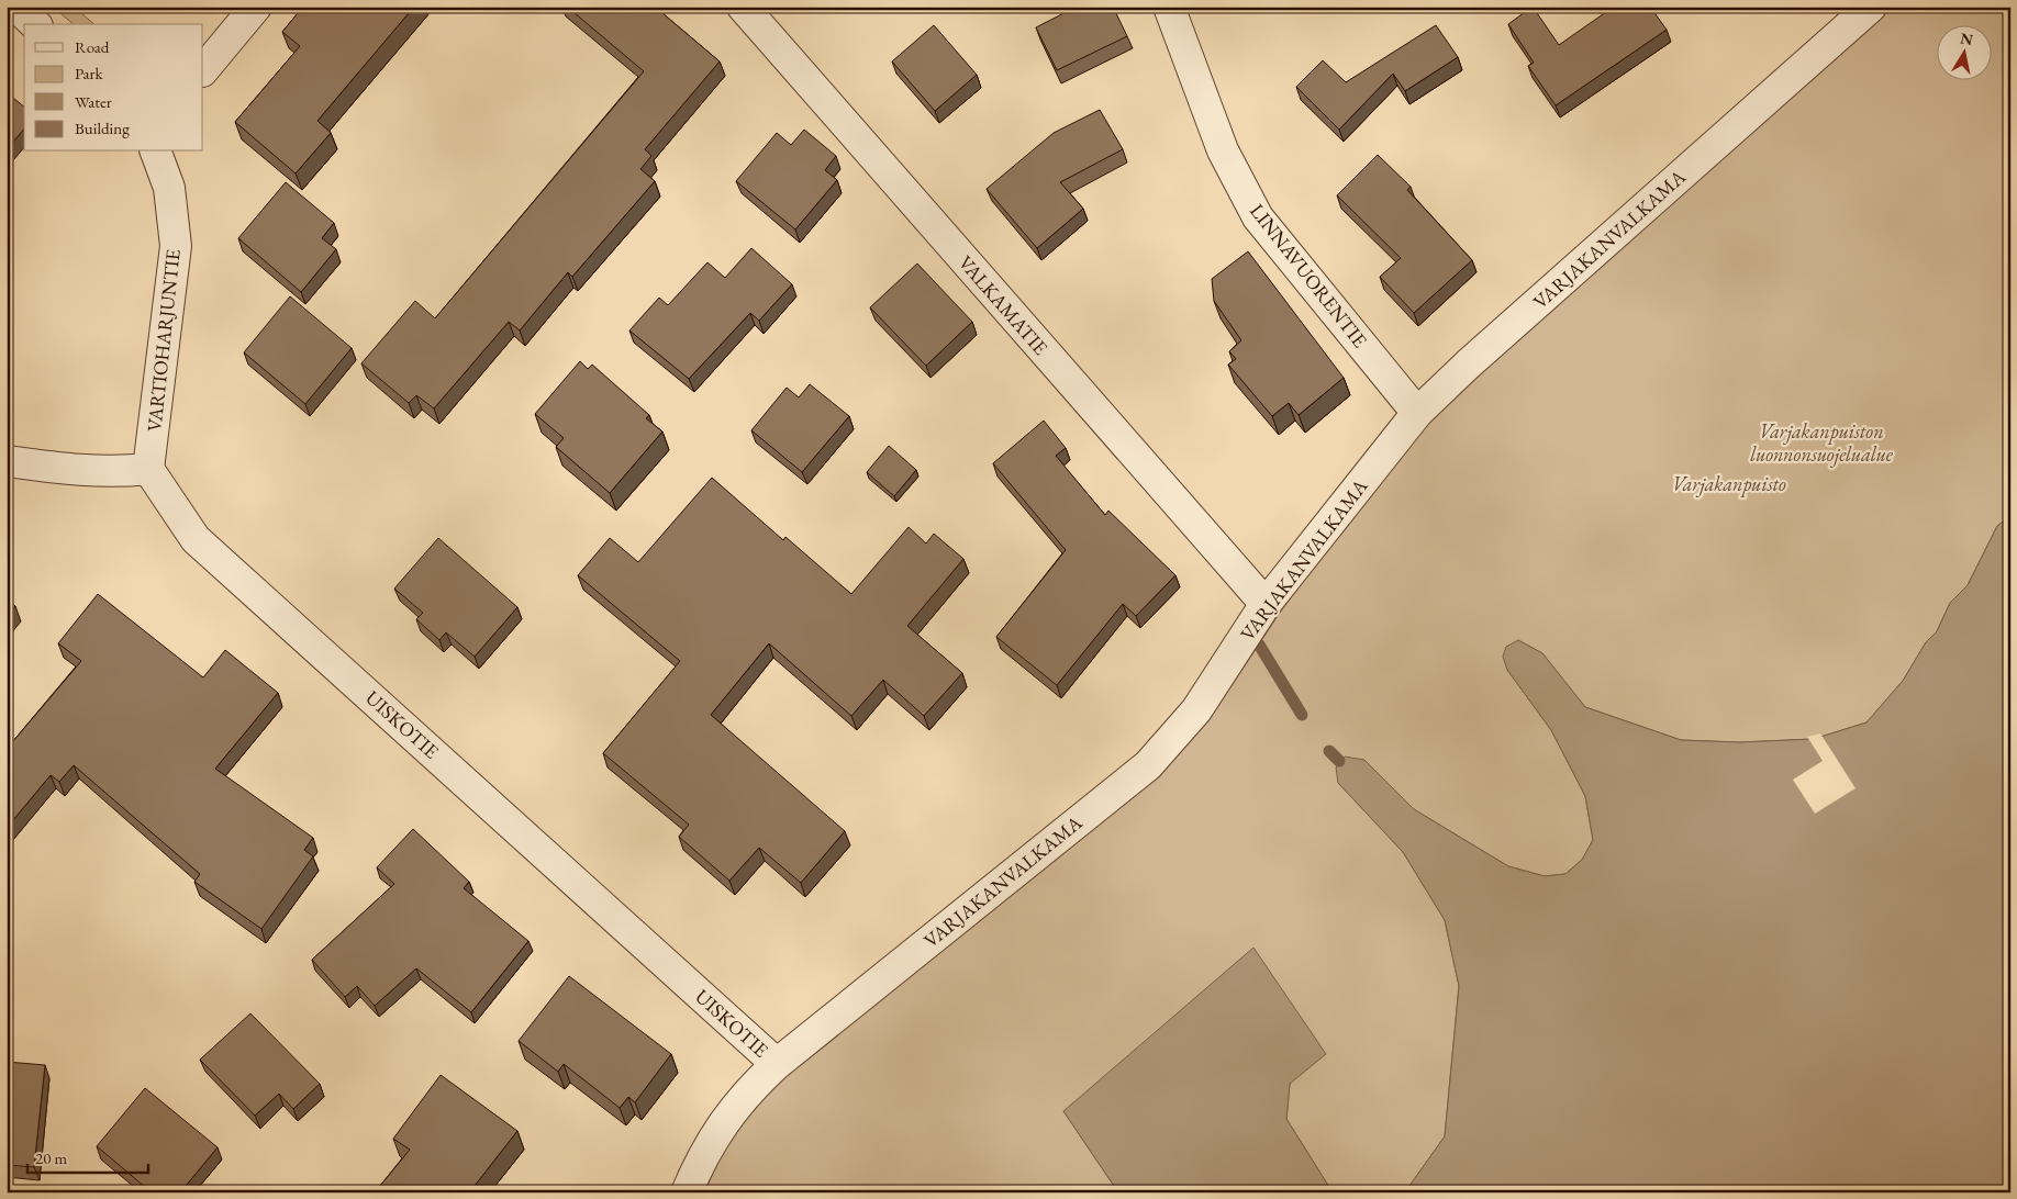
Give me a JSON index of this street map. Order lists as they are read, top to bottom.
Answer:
{
  "streets": {
    "street": [
      "VARJAKANVALKAMA",
      "LINNAVUORENTIE",
      "VALKAMATIE",
      "VARTIOHARJUNTIE",
      "UISKOTIE"
    ]
  },
  "crossings": [
    ["VARJAKANVALKAMA", "LINNAVUORENTIE"],
    ["VARJAKANVALKAMA", "VALKAMATIE"],
    ["VARJAKANVALKAMA", "UISKOTIE"],
    ["VARTIOHARJUNTIE", "UISKOTIE"]
  ],
  "parks": ["Varjakanpuiston luonnonsuojelualue", "Varjakanpuisto"],
  "legend": [
    "Road",
    "Park",
    "Water",
    "Building"
  ],
  "scale_bar": "20 m",
  "north": "top"
}
